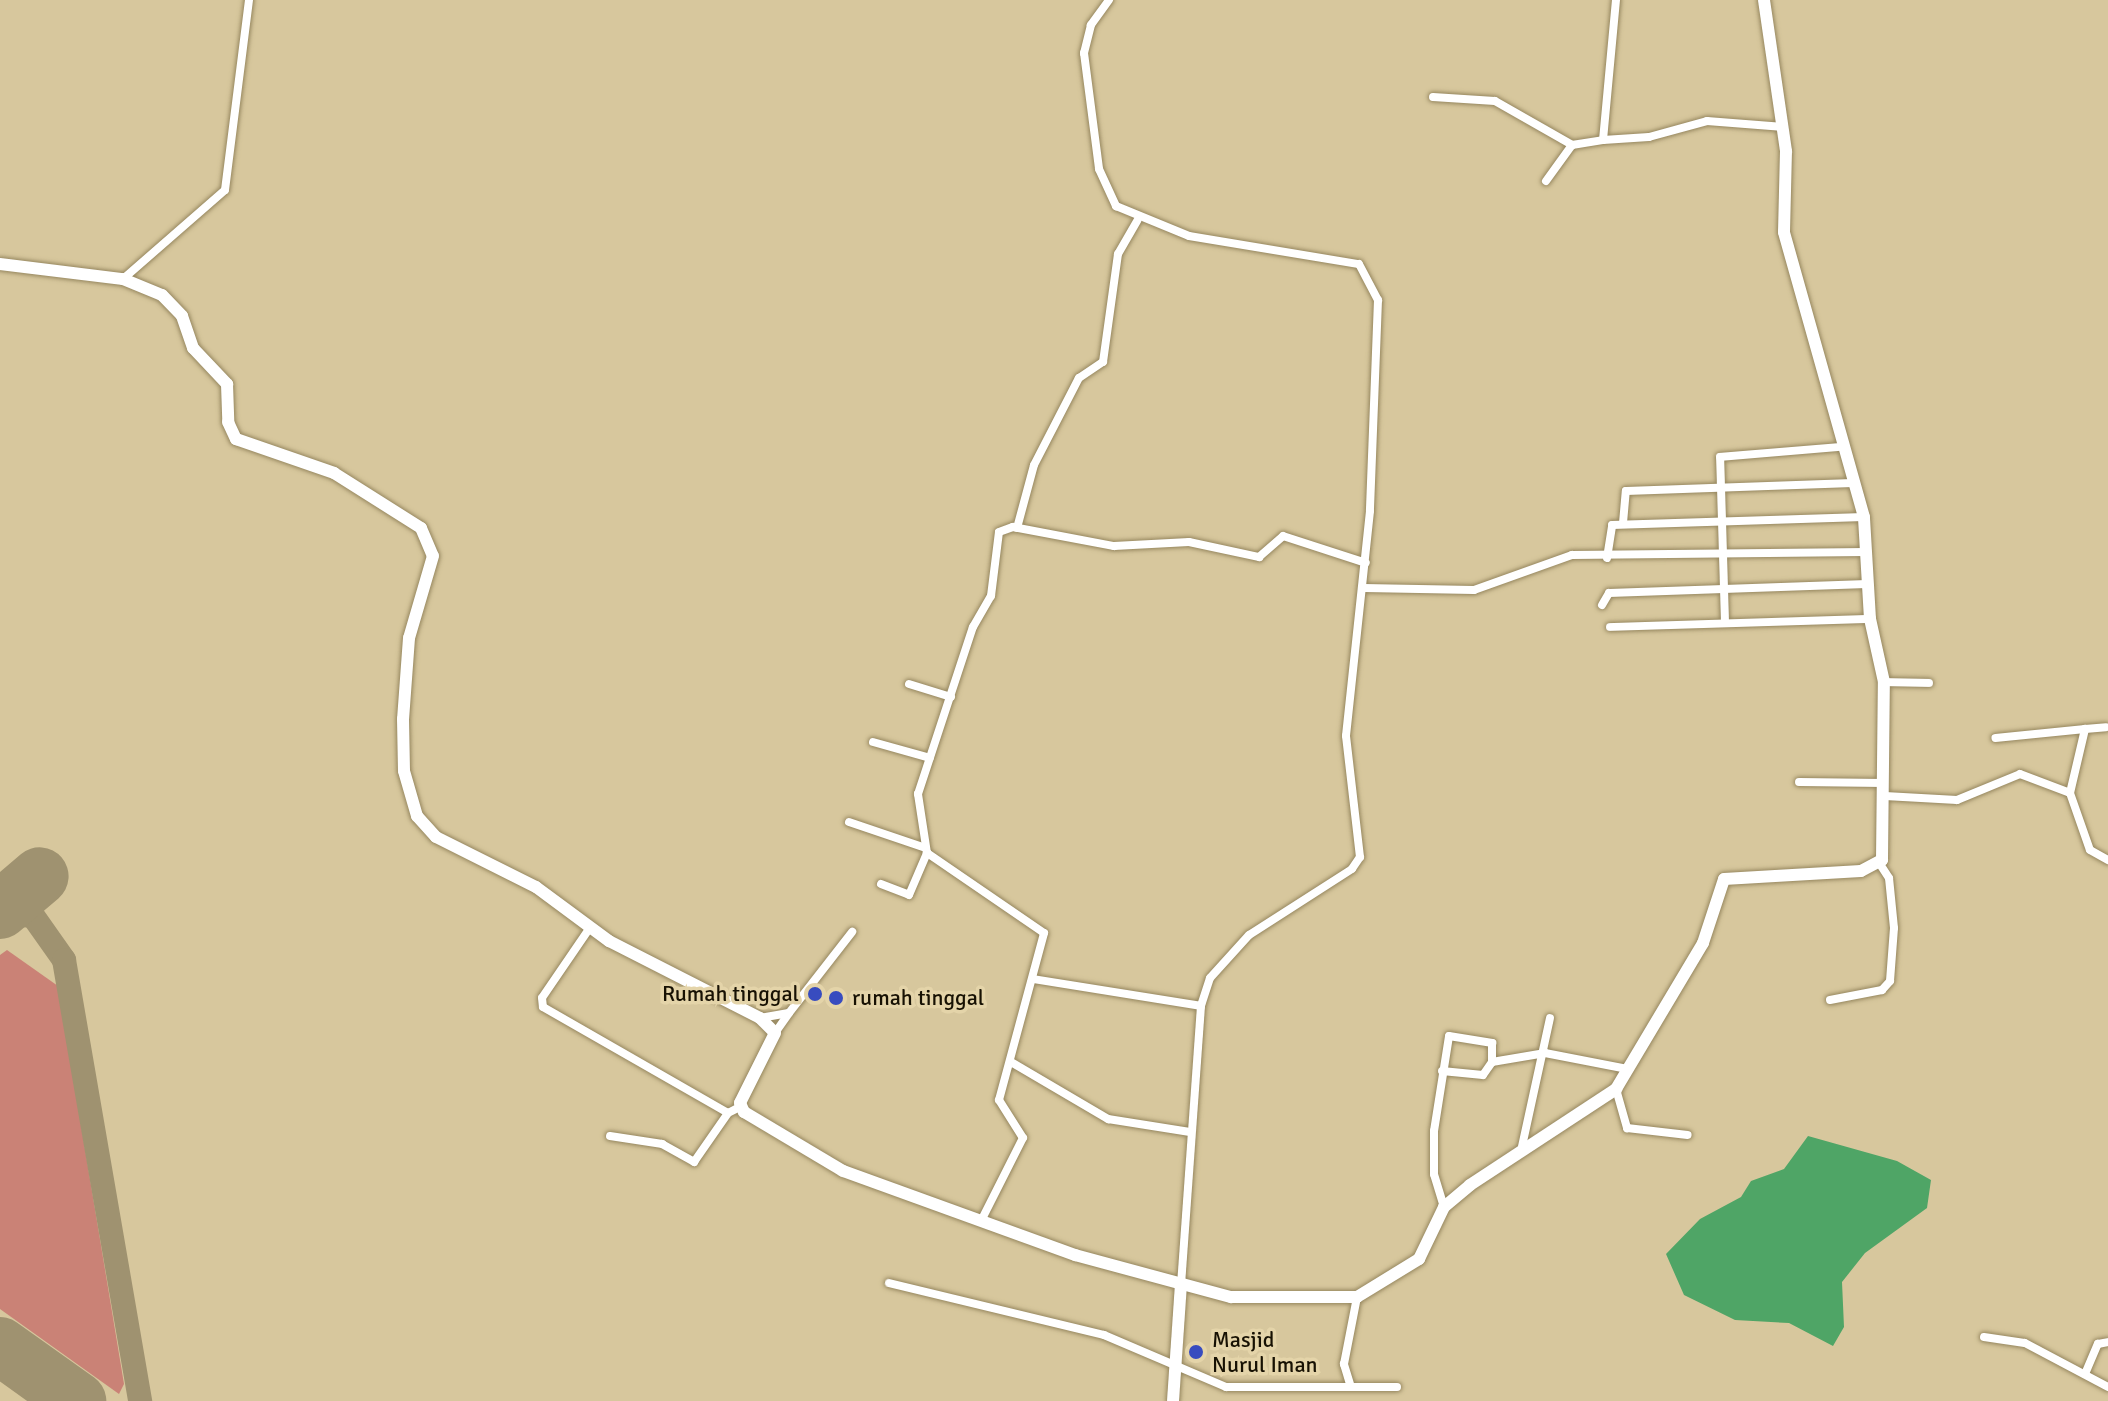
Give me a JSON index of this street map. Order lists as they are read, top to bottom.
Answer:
{
  "places": ["Rumah tinggal", "rumah tinggal", "Masjid Nurul Iman"]
}
